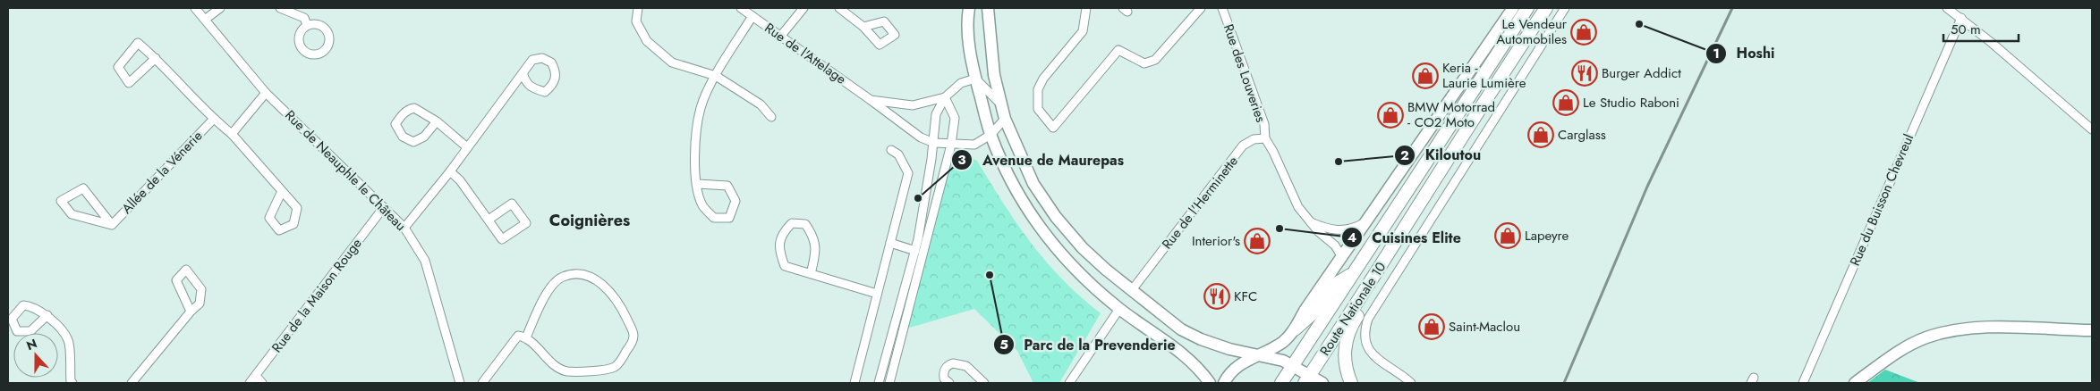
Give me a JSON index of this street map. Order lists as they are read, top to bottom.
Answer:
{
  "streets": {
    "main road": ["Route Nationale 10"],
    "street": [
      "Rue de l'Attelage",
      "Rue des Louveries",
      "Rue de Neauphle le Château",
      "Allée de la Vénerie",
      "Rue du Buisson Chevreul",
      "Rue de l'Herminette",
      "Rue de la Maison Rouge"
    ]
  },
  "crossings": [
    ["Rue des Louveries", "Rue de l'Herminette"],
    ["Rue de Neauphle le Château", "Rue de la Maison Rouge"]
  ],
  "districts": ["Coignières"],
  "places": {
    "other": [
      "Hoshi",
      "Kiloutou",
      "Avenue de Maurepas",
      "Cuisines Elite",
      "Parc de la Prevenderie"
    ],
    "shop": [
      "Le Vendeur Automobiles",
      "Keria - Laurie Lumière",
      "Le Studio Raboni",
      "BMW Motorrad - CO2 Moto",
      "Carglass",
      "Lapeyre",
      "Interior's",
      "Saint-Maclou"
    ],
    "restaurant": ["Burger Addict", "KFC"]
  },
  "scale_bar": "50 m",
  "north": "top"
}
